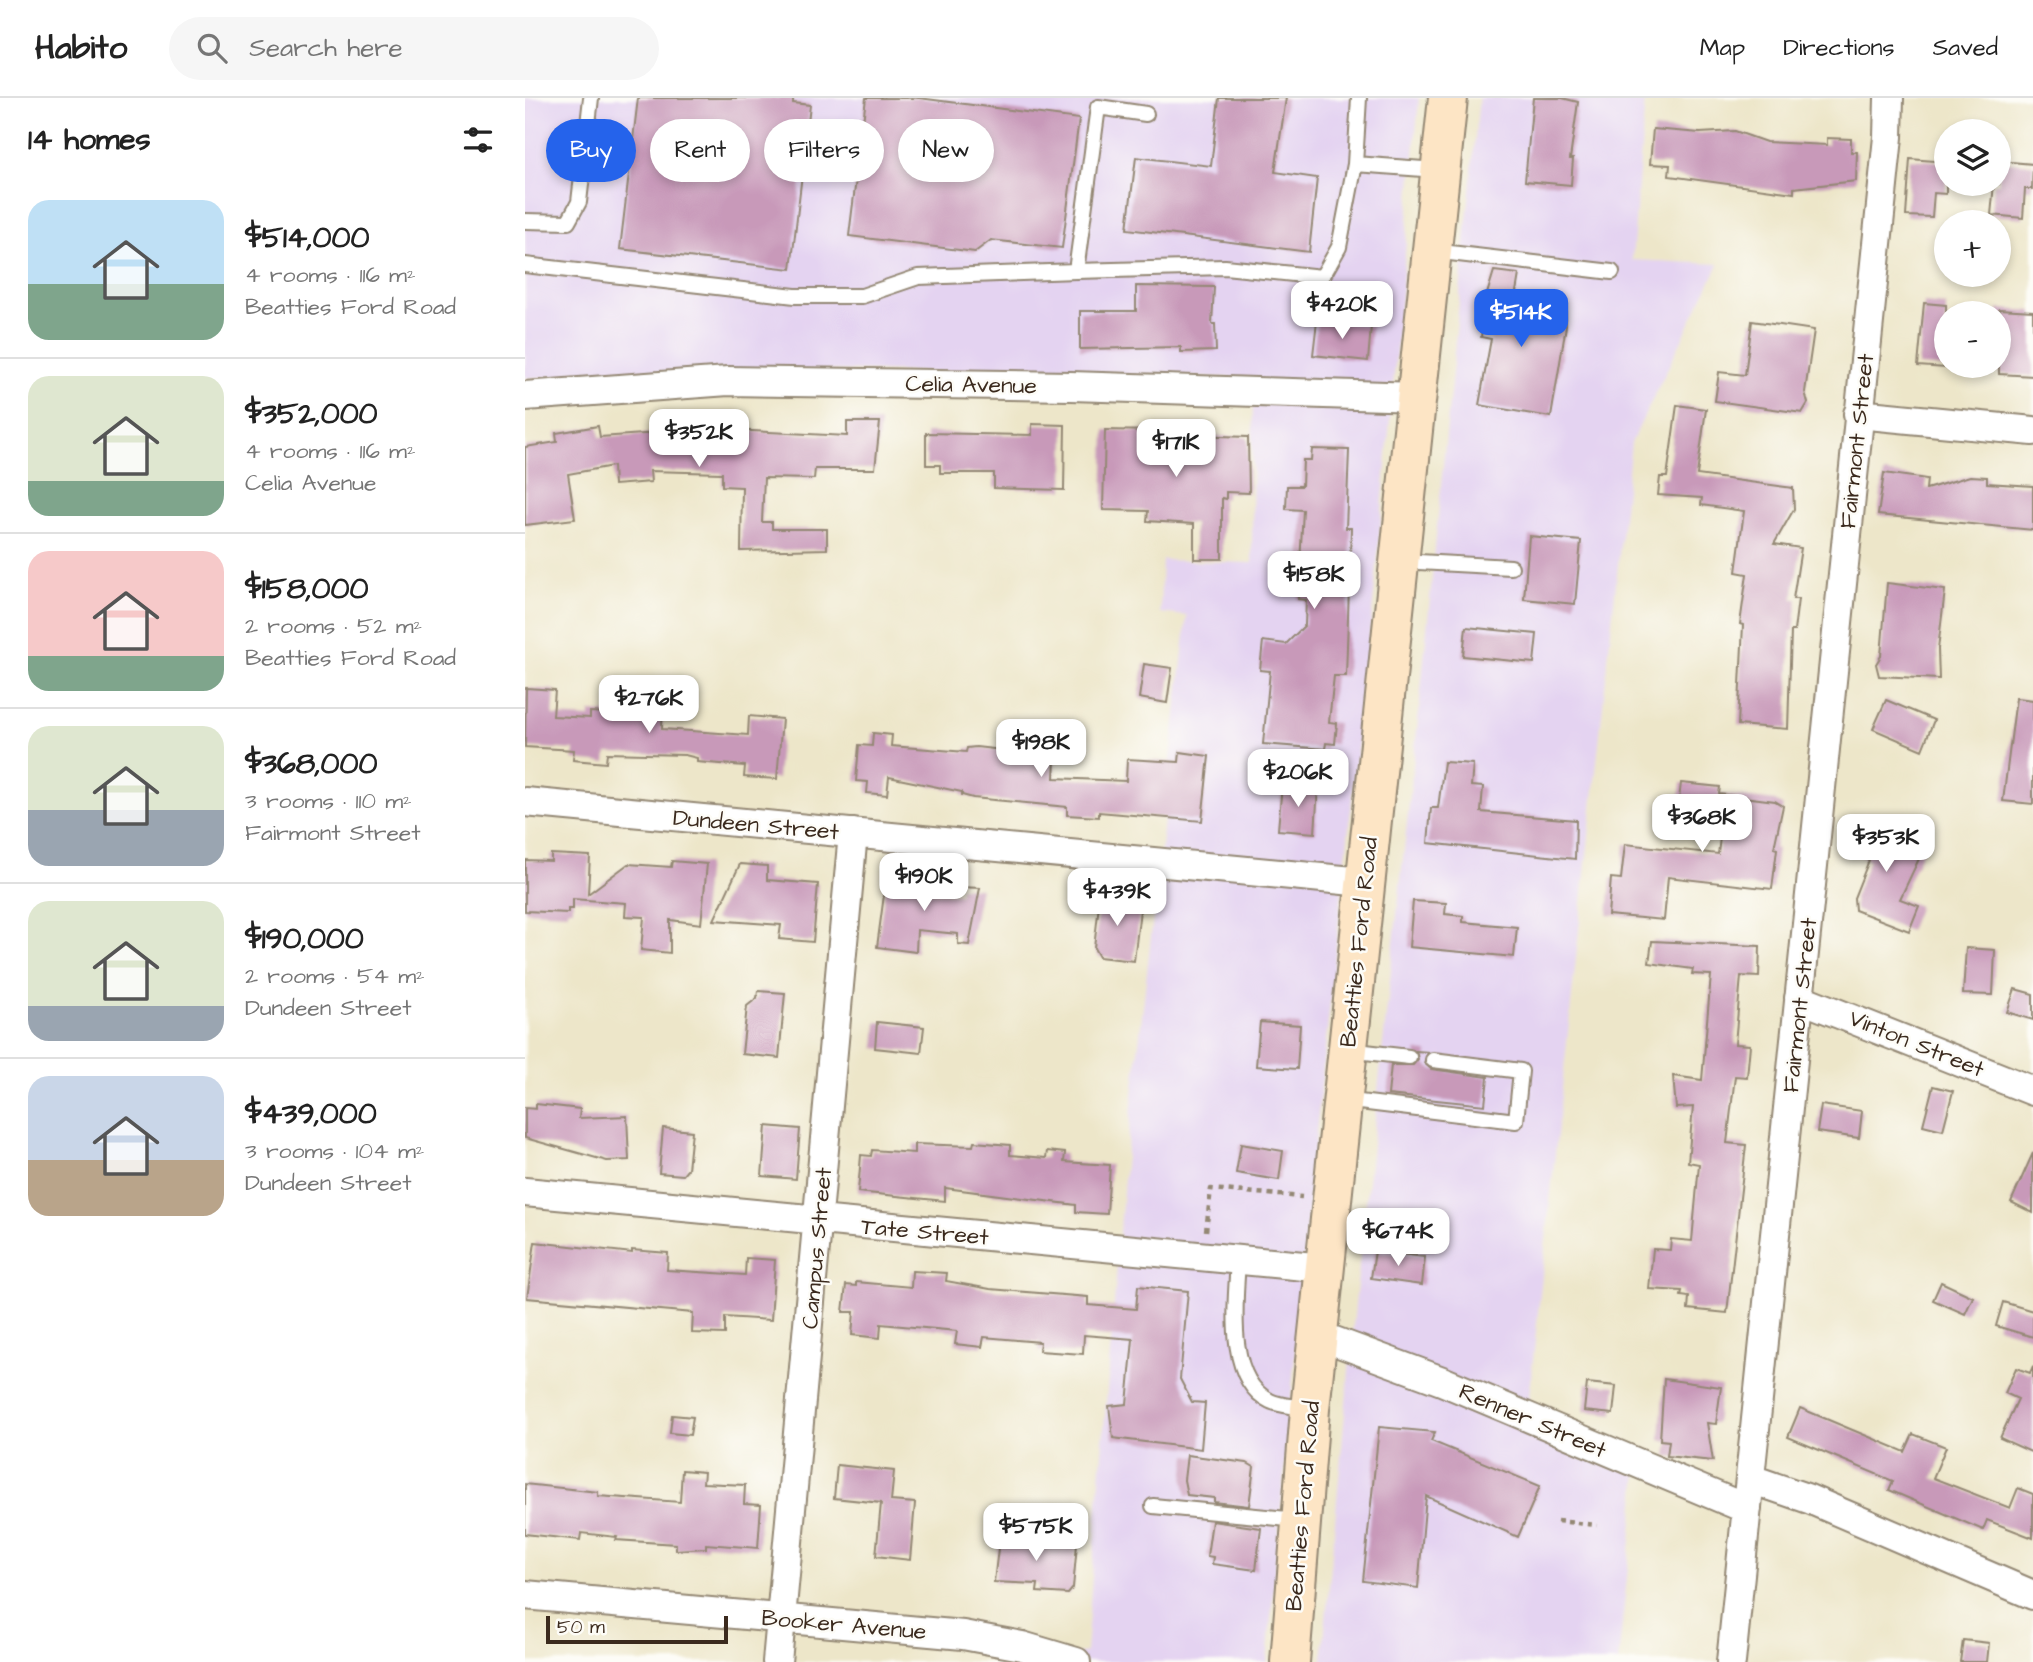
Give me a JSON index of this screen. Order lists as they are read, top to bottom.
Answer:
{
  "streets": {
    "main road": ["Beatties Ford Road"],
    "street": [
      "Celia Avenue",
      "Fairmont Street",
      "Dundeen Street",
      "Vinton Street",
      "Tate Street",
      "Campus Street",
      "Renner Street",
      "Booker Avenue"
    ]
  },
  "crossings": [
    ["Celia Avenue", "Beatties Ford Road"],
    ["Fairmont Street", "Vinton Street"],
    ["Fairmont Street", "Renner Street"],
    ["Dundeen Street", "Beatties Ford Road"],
    ["Dundeen Street", "Campus Street"],
    ["Beatties Ford Road", "Tate Street"],
    ["Beatties Ford Road", "Renner Street"],
    ["Tate Street", "Campus Street"],
    ["Campus Street", "Booker Avenue"]
  ],
  "scale_bar": "50 m",
  "page": {
    "header": "Habito",
    "search": "Search here",
    "nav": ["Map", "Directions", "Saved"],
    "heading": "14 homes",
    "map_buttons": ["+", "−"],
    "chip": [
      "Buy",
      "Rent",
      "Filters",
      "New"
    ],
    "list": [
      {
        "name": "$514,000",
        "note": "4 rooms · 116 m² · Beatties Ford Road"
      },
      {
        "name": "$352,000",
        "note": "4 rooms · 116 m² · Celia Avenue"
      },
      {
        "name": "$158,000",
        "note": "2 rooms · 52 m² · Beatties Ford Road"
      },
      {
        "name": "$368,000",
        "note": "3 rooms · 110 m² · Fairmont Street"
      },
      {
        "name": "$190,000",
        "note": "2 rooms · 54 m² · Dundeen Street"
      },
      {
        "name": "$439,000",
        "note": "3 rooms · 104 m² · Dundeen Street"
      }
    ],
    "price": [
      "$420K",
      "$514K",
      "$352K",
      "$171K",
      "$158K",
      "$276K",
      "$198K",
      "$206K",
      "$368K",
      "$353K",
      "$190K",
      "$439K",
      "$674K",
      "$575K"
    ],
    "scale": "50 m"
  }
}
